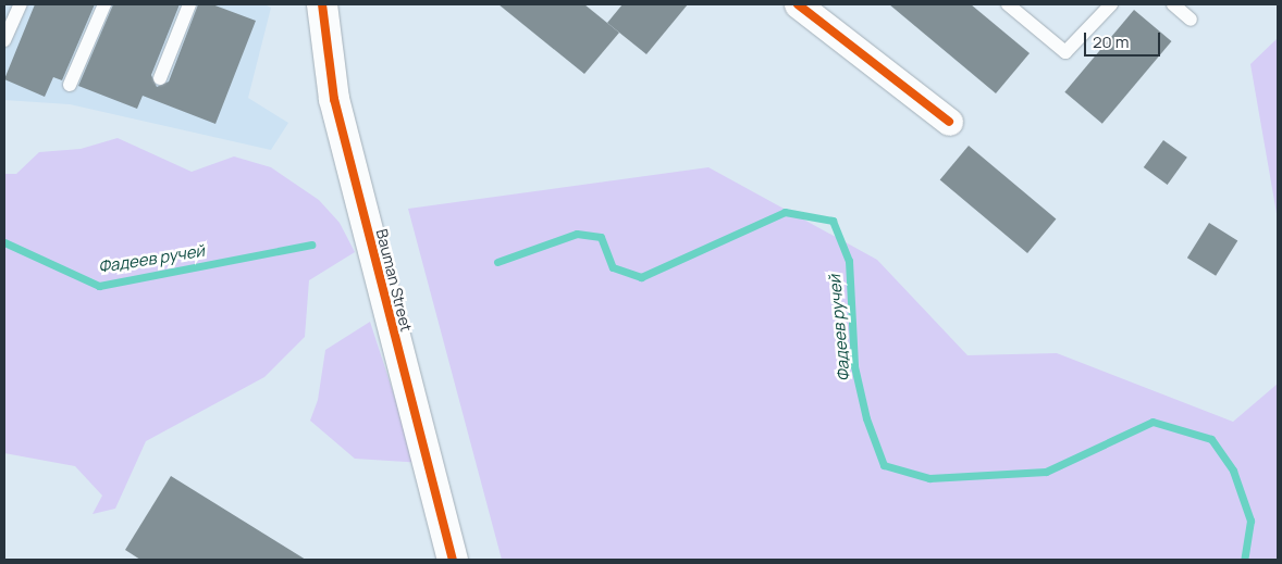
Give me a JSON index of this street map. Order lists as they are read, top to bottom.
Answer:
{
  "streets": {
    "street": ["Bauman Street"]
  },
  "water": ["Фадеев ручей"],
  "scale_bar": "20 m"
}
